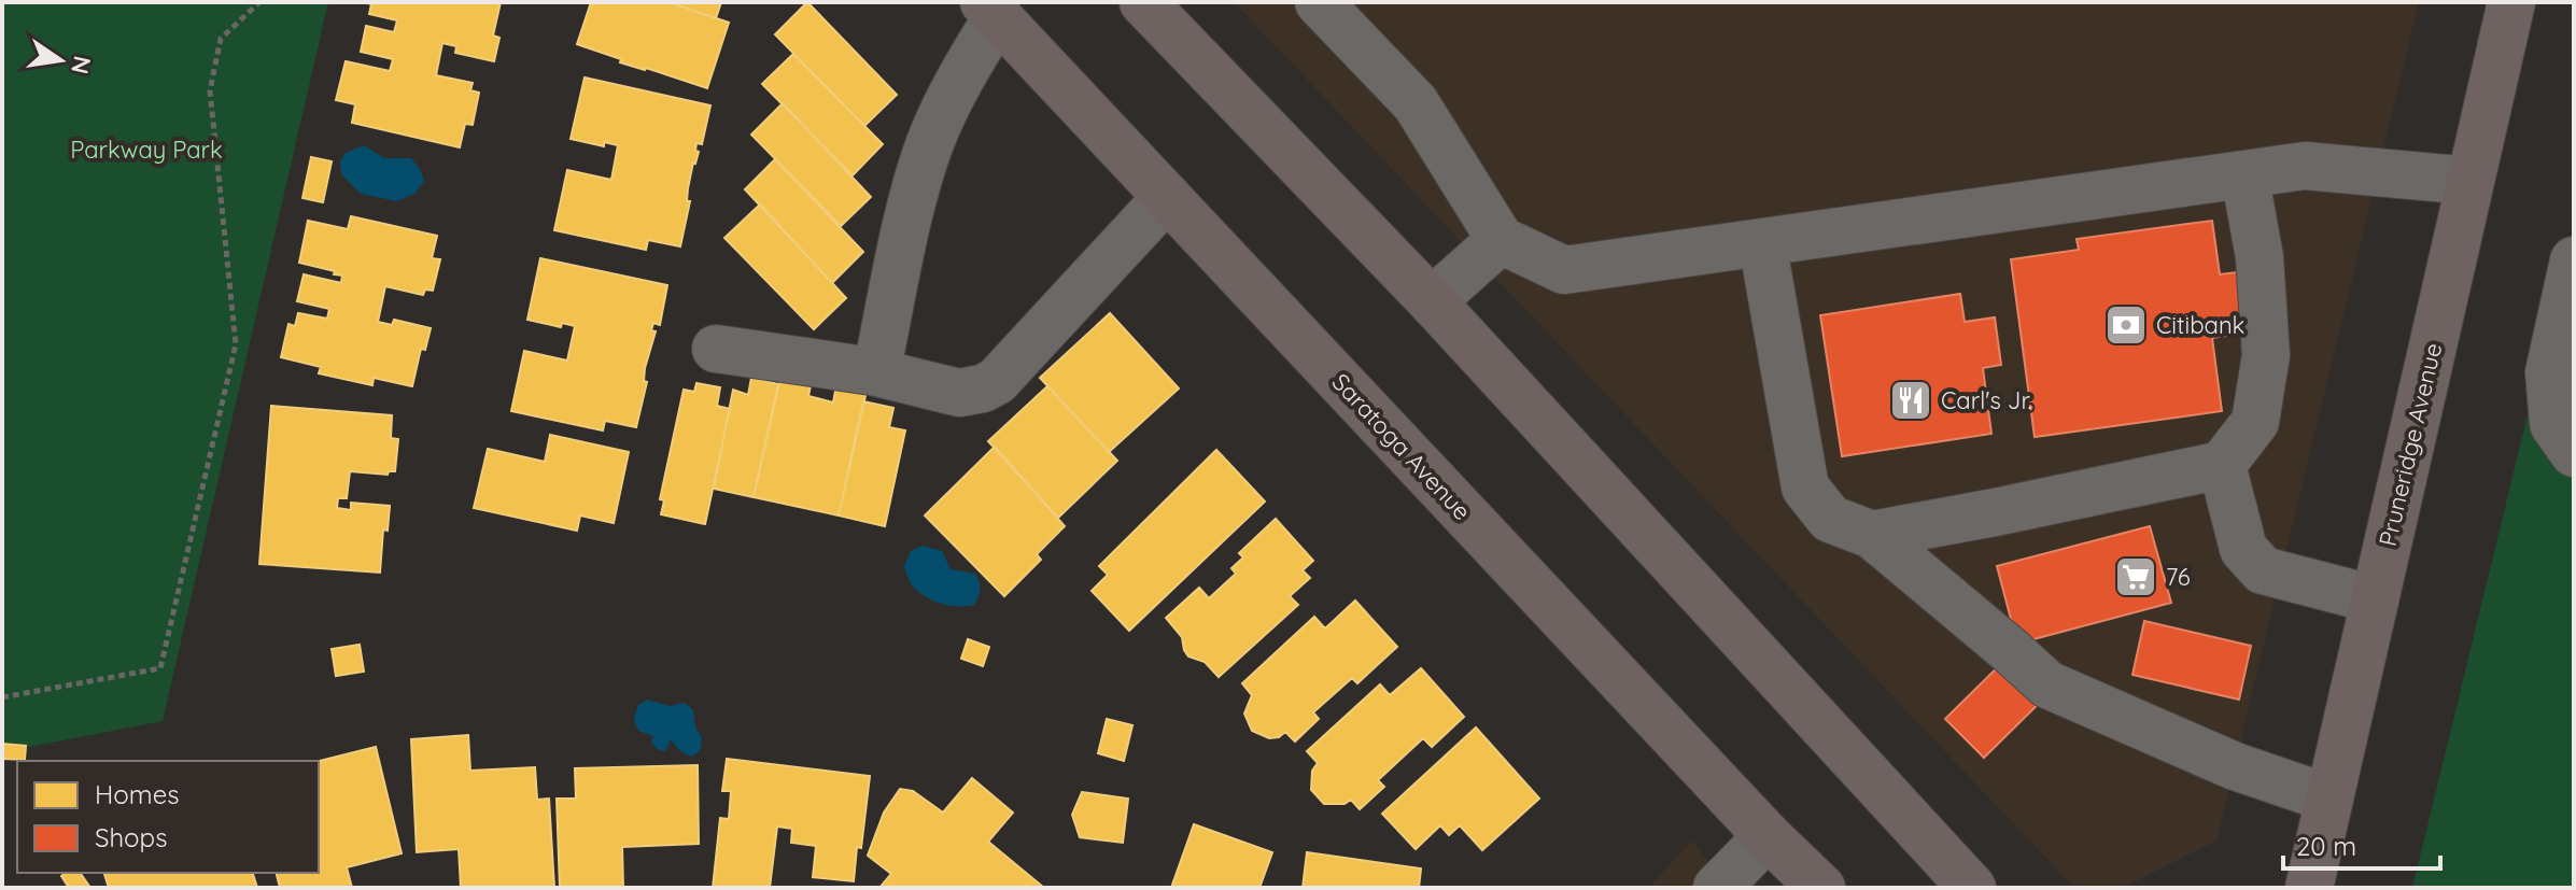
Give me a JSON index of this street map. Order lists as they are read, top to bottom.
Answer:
{
  "streets": {
    "main road": ["Pruneridge Avenue", "Saratoga Avenue"]
  },
  "parks": ["Parkway Park"],
  "places": {
    "bank": ["Citibank"],
    "restaurant": ["Carl's Jr."],
    "supermarket": ["76"]
  },
  "legend": ["Homes", "Shops"],
  "scale_bar": "20 m",
  "north": "right"
}
